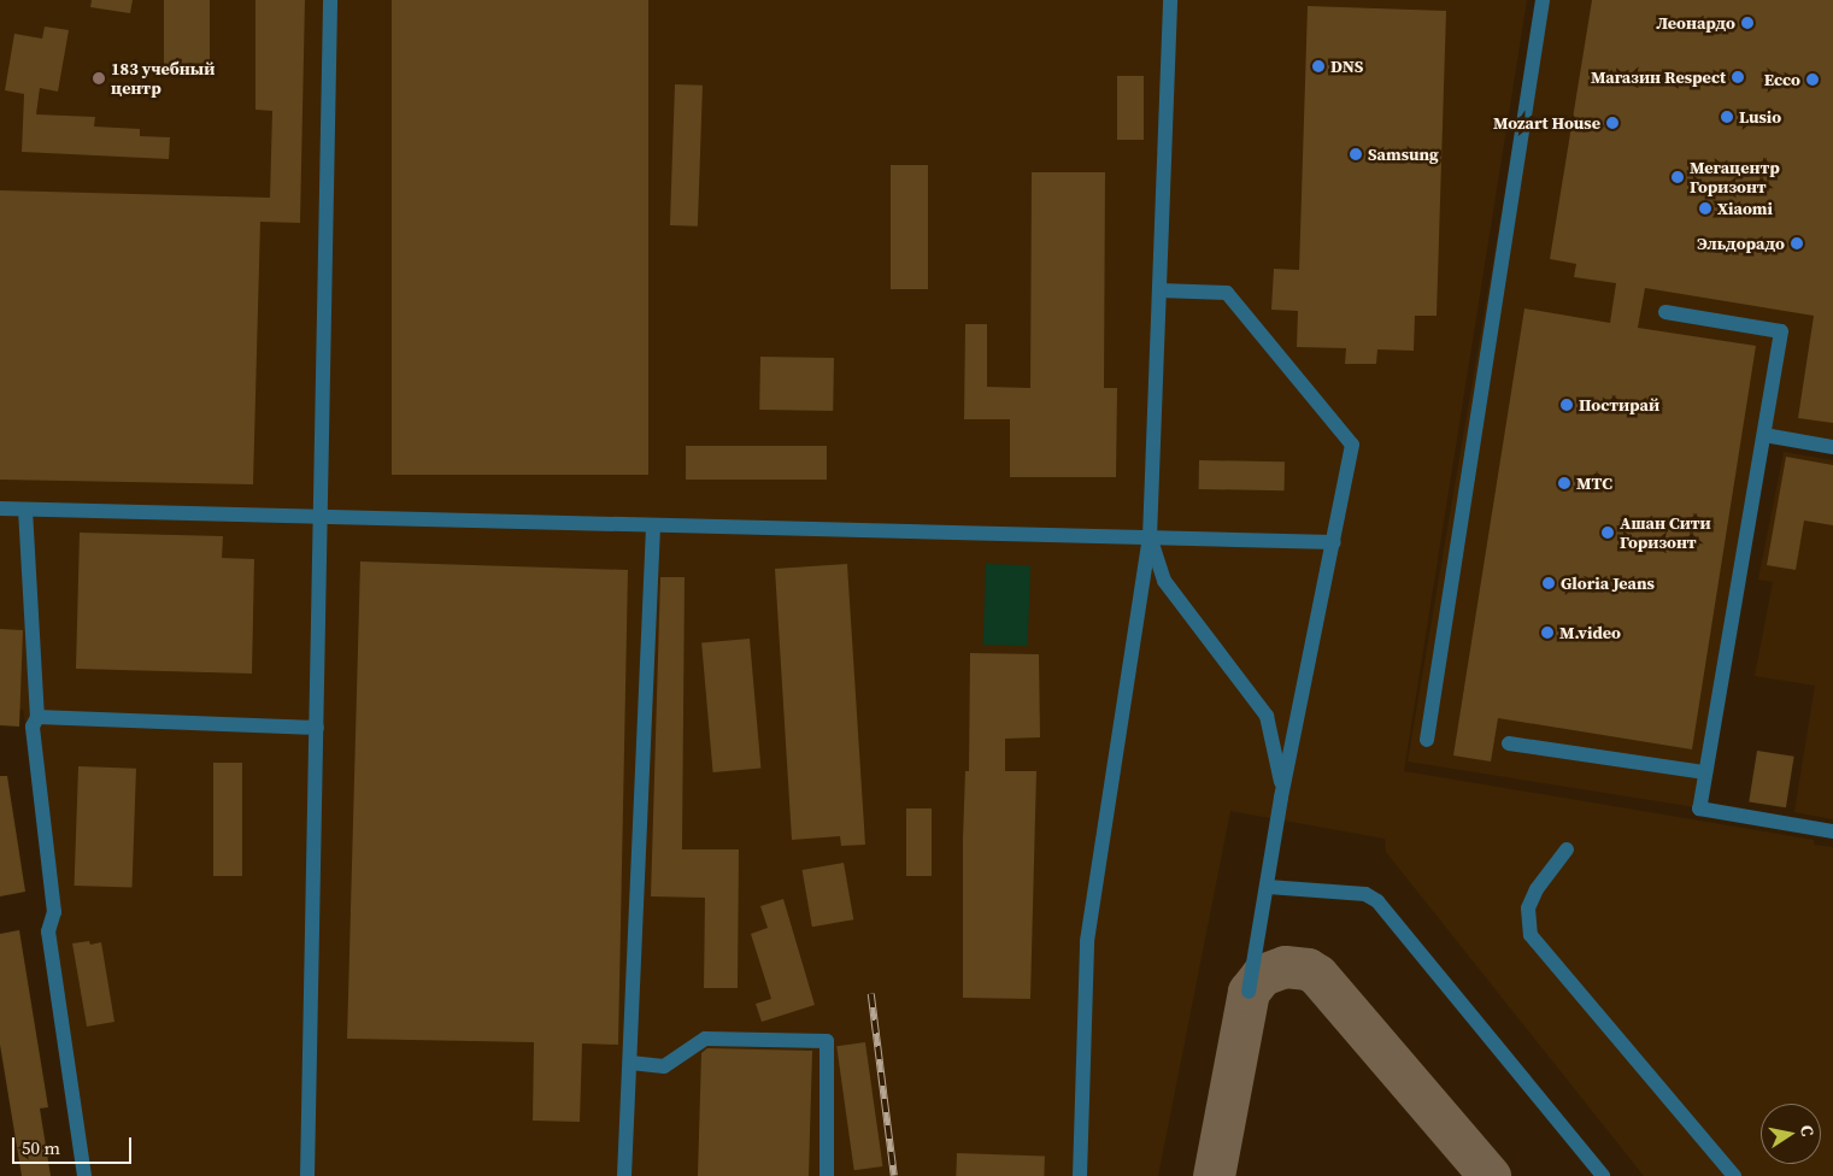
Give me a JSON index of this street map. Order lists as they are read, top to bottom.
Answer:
{
  "places": [
    "Леонардо",
    "DNS",
    "Магазин Respect",
    "183 учебный центр",
    "Ecco",
    "Lusio",
    "Mozart House",
    "Samsung",
    "Мегацентр Горизонт",
    "Xiaomi",
    "Эльдорадо",
    "Постирай",
    "МТС",
    "Ашан Сити Горизонт",
    "Gloria Jeans",
    "M.video"
  ],
  "scale_bar": "50 m",
  "north": "right"
}
